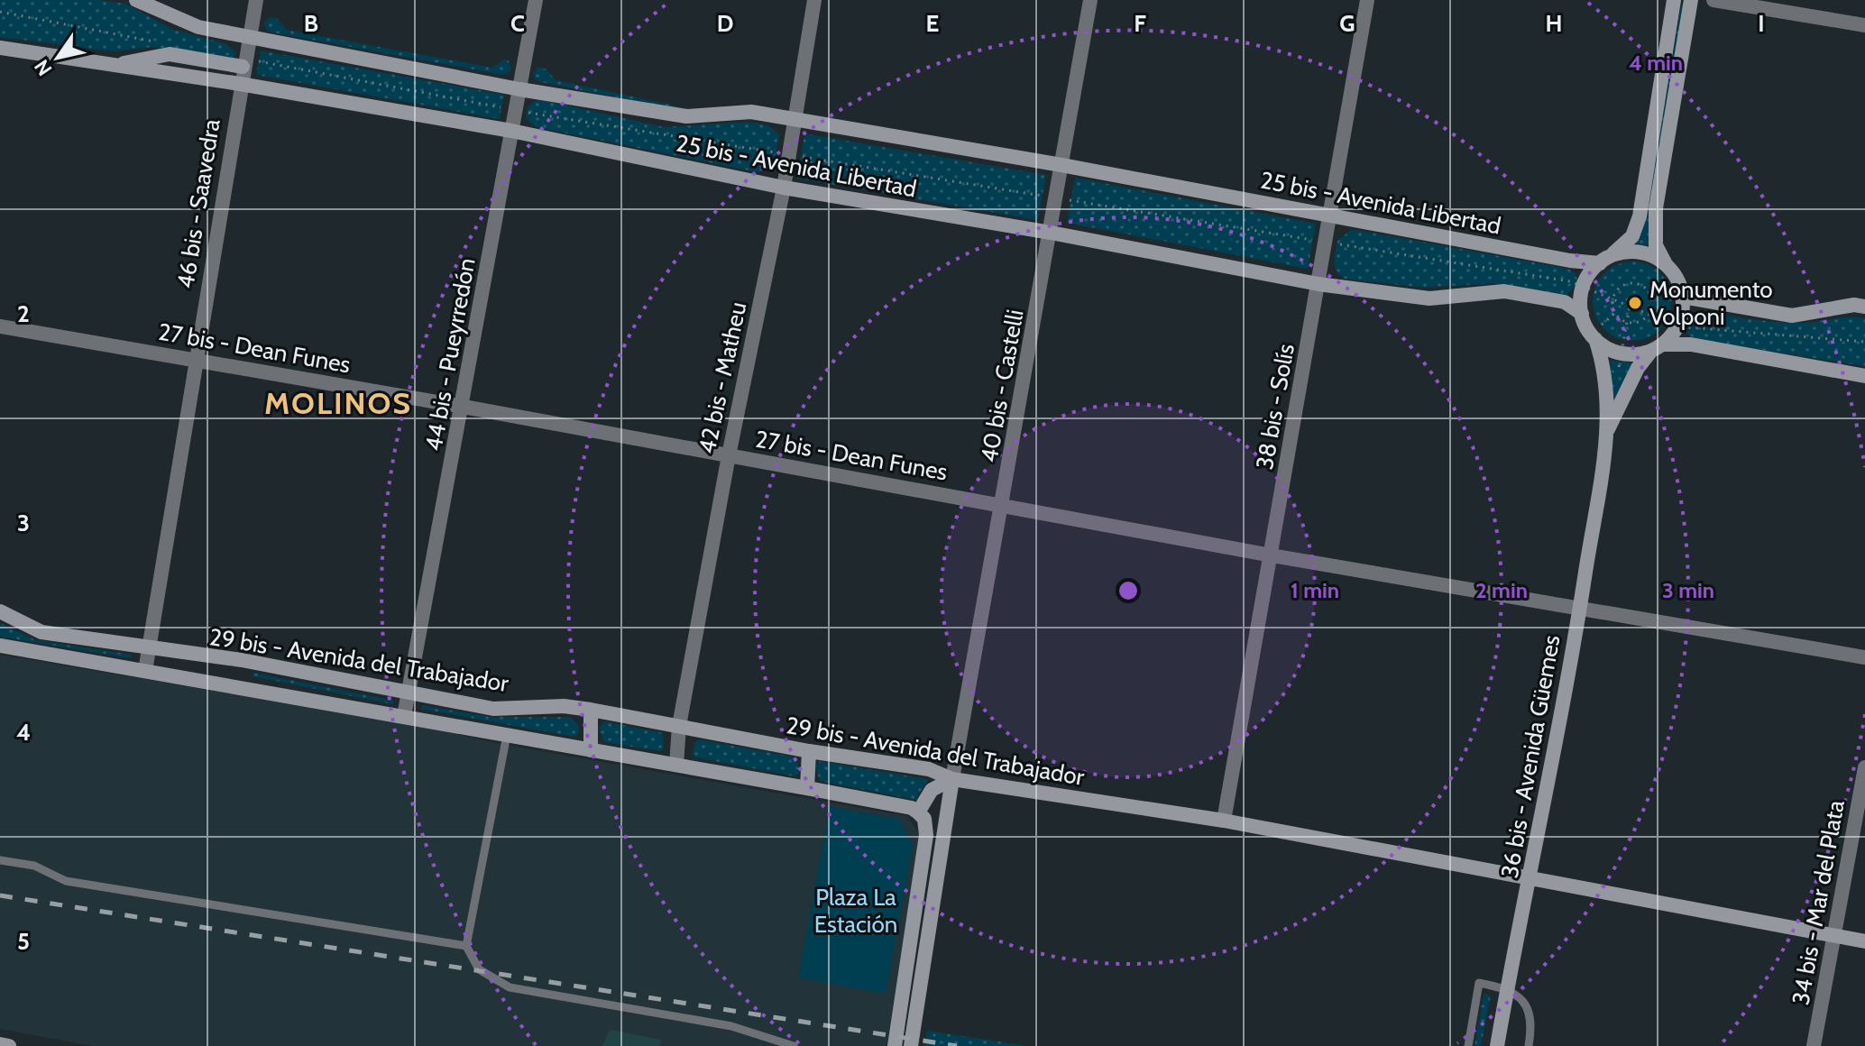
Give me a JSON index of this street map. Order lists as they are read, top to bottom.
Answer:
{
  "streets": {
    "main road": [
      "25 bis - Avenida Libertad",
      "40 bis - Castelli",
      "29 bis - Avenida del Trabajador",
      "36 bis - Avenida Güemes"
    ],
    "street": [
      "46 bis - Saavedra",
      "27 bis - Dean Funes",
      "44 bis - Pueyrredón",
      "42 bis - Matheu",
      "38 bis - Solís",
      "34 bis - Mar del Plata"
    ]
  },
  "crossings": [
    ["25 bis - Avenida Libertad", "46 bis - Saavedra"],
    ["25 bis - Avenida Libertad", "44 bis - Pueyrredón"],
    ["25 bis - Avenida Libertad", "42 bis - Matheu"],
    ["25 bis - Avenida Libertad", "40 bis - Castelli"],
    ["25 bis - Avenida Libertad", "38 bis - Solís"],
    ["25 bis - Avenida Libertad", "36 bis - Avenida Güemes"],
    ["46 bis - Saavedra", "27 bis - Dean Funes"],
    ["46 bis - Saavedra", "29 bis - Avenida del Trabajador"],
    ["27 bis - Dean Funes", "44 bis - Pueyrredón"],
    ["27 bis - Dean Funes", "42 bis - Matheu"],
    ["27 bis - Dean Funes", "40 bis - Castelli"],
    ["27 bis - Dean Funes", "38 bis - Solís"],
    ["27 bis - Dean Funes", "36 bis - Avenida Güemes"],
    ["44 bis - Pueyrredón", "29 bis - Avenida del Trabajador"],
    ["42 bis - Matheu", "29 bis - Avenida del Trabajador"],
    ["40 bis - Castelli", "29 bis - Avenida del Trabajador"],
    ["38 bis - Solís", "29 bis - Avenida del Trabajador"],
    ["29 bis - Avenida del Trabajador", "36 bis - Avenida Güemes"],
    ["29 bis - Avenida del Trabajador", "34 bis - Mar del Plata"]
  ],
  "districts": ["MOLINOS"],
  "parks": ["Plaza La Estación"],
  "places": ["Monumento Volponi"],
  "north": "bottom left",
  "grid": {
    "columns": [
      "B",
      "C",
      "D",
      "E",
      "F",
      "G",
      "H",
      "I"
    ],
    "rows": [
      "2",
      "3",
      "4",
      "5"
    ]
  },
  "rings": [
    "4 min",
    "1 min",
    "2 min",
    "3 min"
  ]
}
